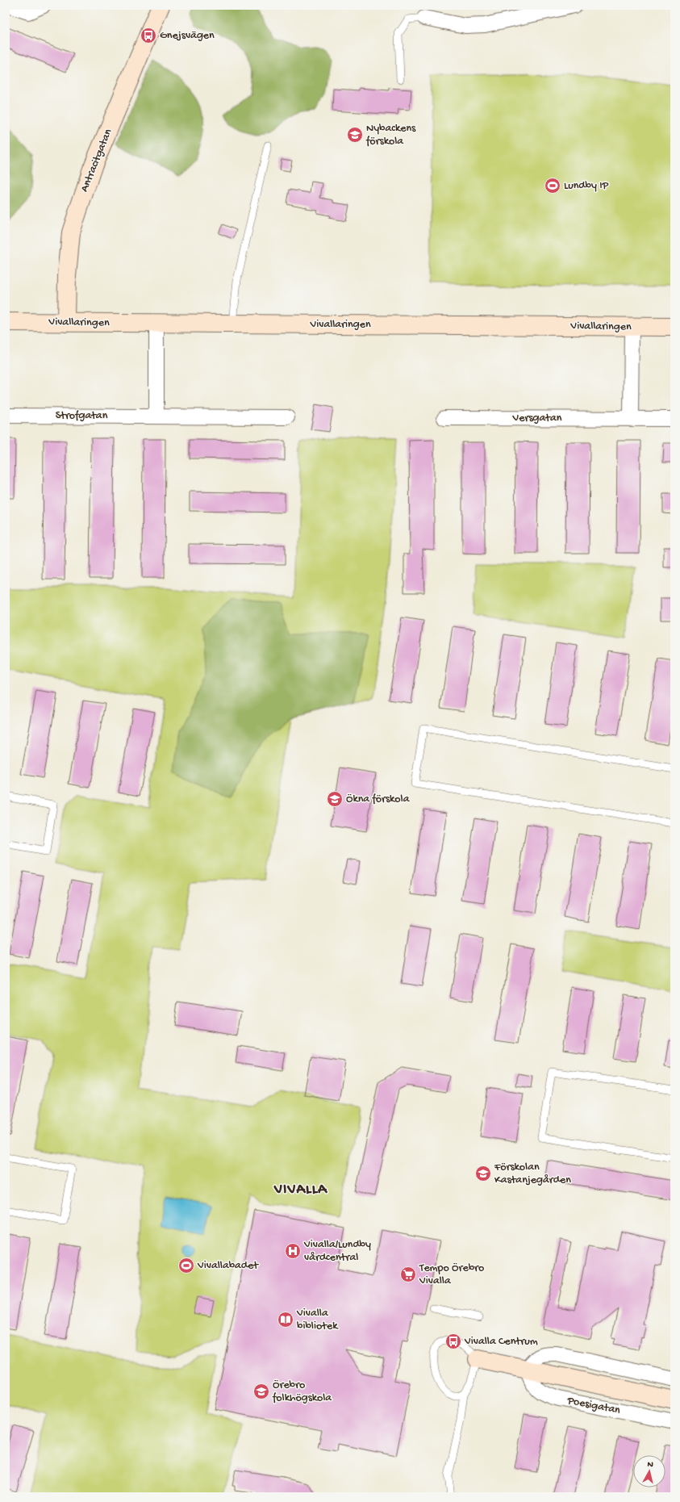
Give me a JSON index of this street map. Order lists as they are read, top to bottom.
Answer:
{
  "streets": {
    "street": [
      "Antracitgatan",
      "Vivallaringen",
      "Strofgatan",
      "Versgatan",
      "Poesigatan"
    ]
  },
  "crossings": [
    ["Antracitgatan", "Vivallaringen"]
  ],
  "districts": ["VIVALLA"],
  "places": {
    "bus stop": ["Gnejsvägen", "Vivalla Centrum"],
    "school or university": [
      "Nybackens förskola",
      "Ökna förskola",
      "Förskolan Kastanjegården",
      "Örebro folkhögskola"
    ],
    "sports": ["Lundby IP", "Vivallabadet"],
    "hospital": ["Vivalla/Lundby vårdcentral"],
    "supermarket": ["Tempo Örebro Vivalla"],
    "library": ["Vivalla bibliotek"]
  },
  "north": "top"
}
